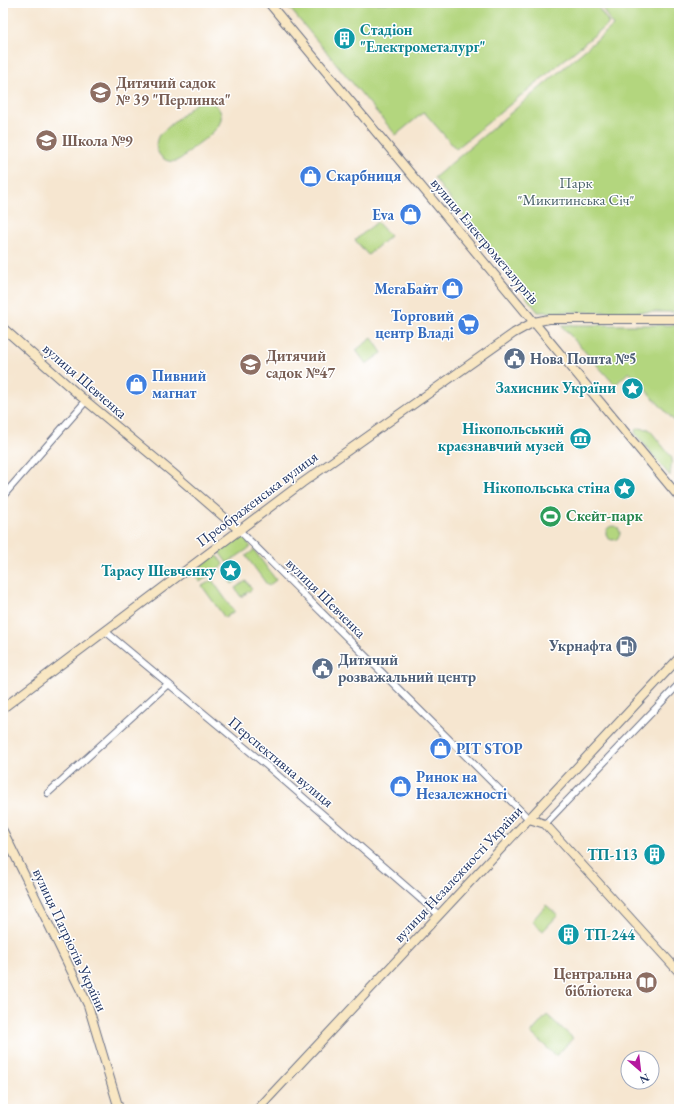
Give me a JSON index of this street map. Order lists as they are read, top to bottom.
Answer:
{
  "streets": {
    "main road": [
      "вулиця Електрометалургів",
      "вулиця Шевченка",
      "Преображенська вулиця",
      "вулиця Незалежності України",
      "вулиця Патріотів України"
    ],
    "street": ["Перспективна вулиця"]
  },
  "crossings": [
    ["вулиця Електрометалургів", "Преображенська вулиця"],
    ["вулиця Шевченка", "Преображенська вулиця"],
    ["вулиця Шевченка", "вулиця Незалежності України"],
    ["Преображенська вулиця", "Перспективна вулиця"],
    ["Перспективна вулиця", "вулиця Незалежності України"]
  ],
  "parks": ["Парк \"Микитинська Січ\""],
  "places": {
    "building": ["Стадіон \"Електрометалург\"", "ТП-113", "ТП-244"],
    "school or university": ["Дитячий садок № 39 \"Перлинка\"", "Школа №9", "Дитячий садок №47"],
    "shop": [
      "Скарбниця",
      "Eva",
      "МегаБайт",
      "Пивний магнат",
      "PIT STOP",
      "Ринок на Незалежності"
    ],
    "supermarket": ["Торговий центр Владі"],
    "public building": ["Нова Пошта №5", "Дитячий розважальний центр"],
    "place": ["Захисник України", "Нікопольська стіна", "Тарасу Шевченку"],
    "museum": ["Нiкопольський краєзнавчий музей"],
    "sports": ["Скейт-парк"],
    "fuel station": ["Укрнафта"],
    "library": ["Центральна бібліотека"]
  },
  "north": "bottom right"
}
